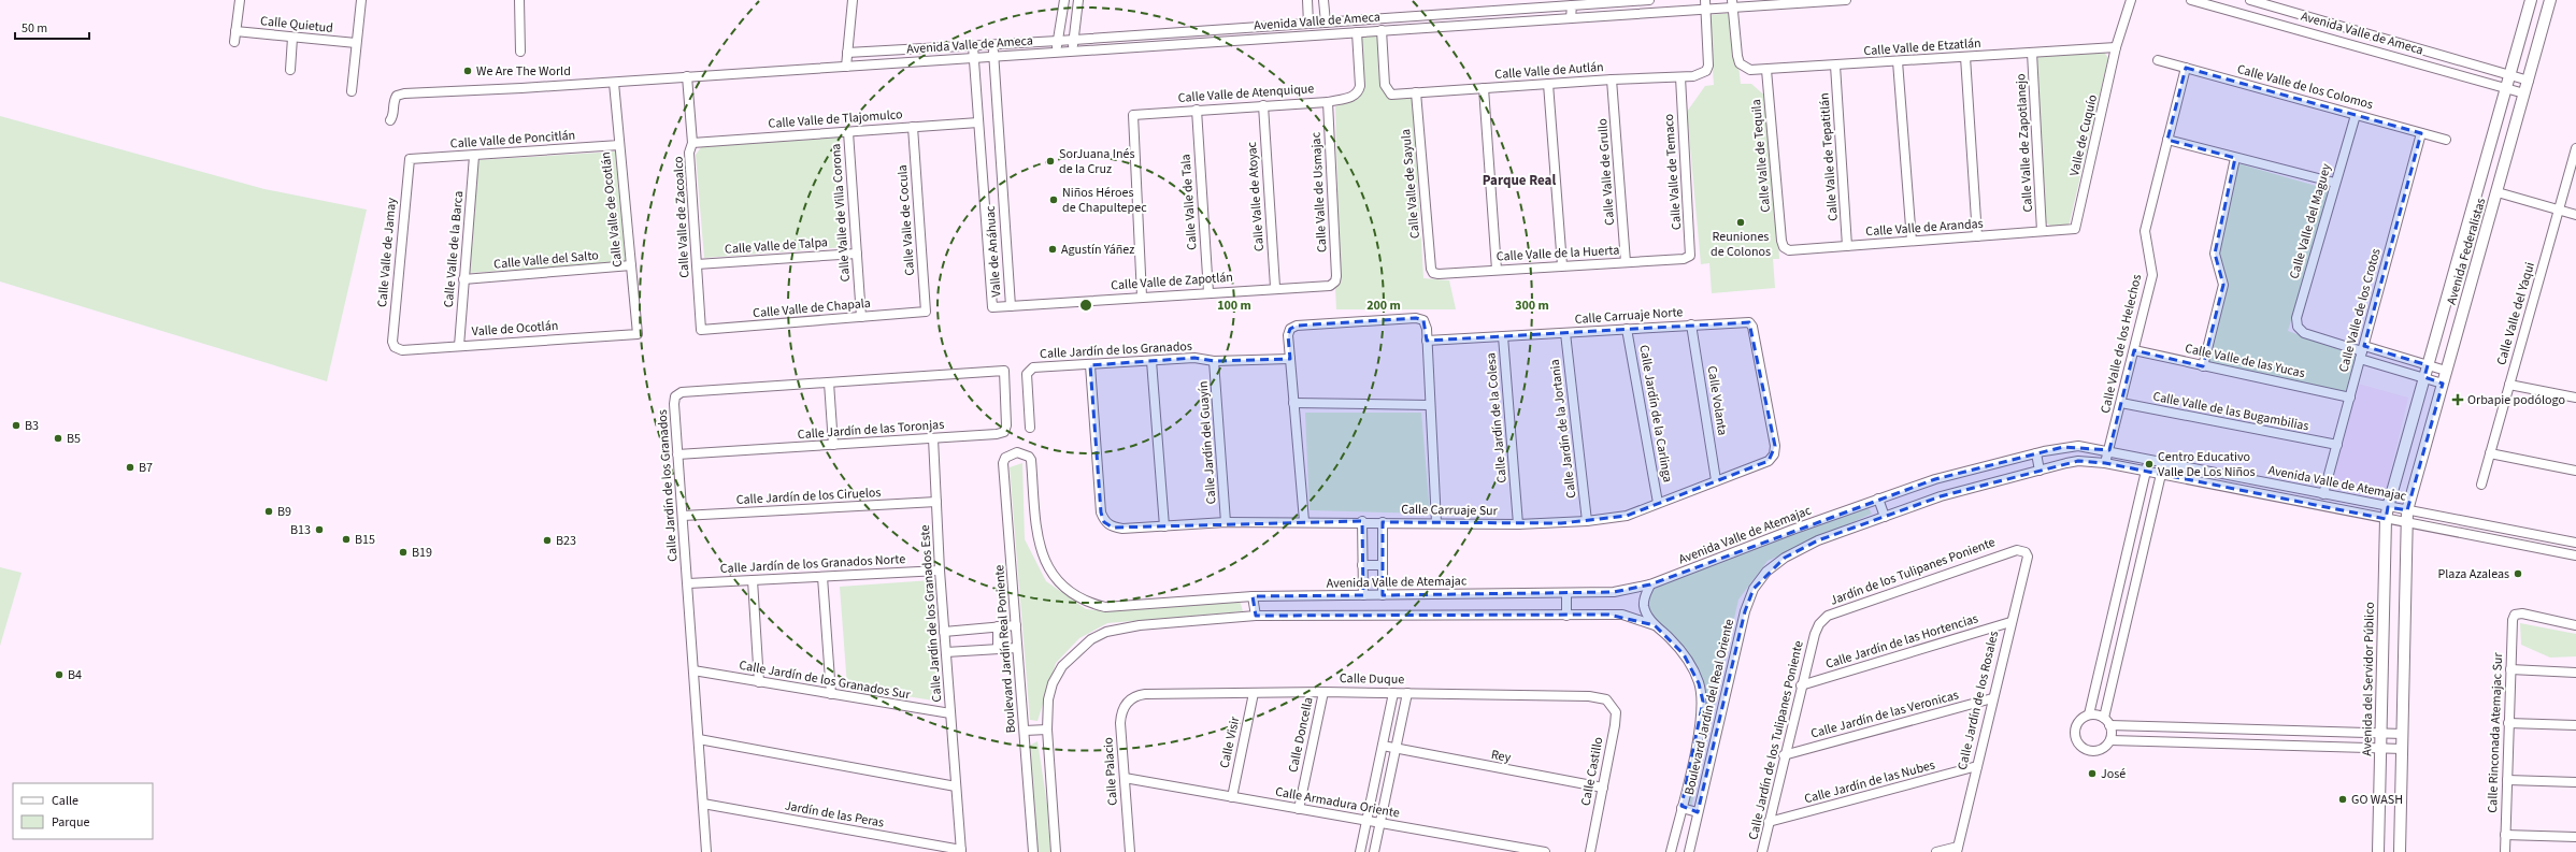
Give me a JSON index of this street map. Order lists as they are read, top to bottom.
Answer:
{
  "streets": {
    "street": [
      "Avenida Valle de Ameca",
      "Calle Quietud",
      "Calle Valle de Etzatlán",
      "Calle Valle de Autlán",
      "Calle Valle de los Colomos",
      "Calle Valle de Atenquique",
      "Calle Valle de Tlajomulco",
      "Valle de Cuquío",
      "Calle Valle de Poncitlán",
      "Calle Valle de Zapotlanejo",
      "Calle Valle de Tequila",
      "Calle Valle de Tepatitlán",
      "Calle Valle de Grullo",
      "Calle Valle de Temaco",
      "Calle Valle de Sayula",
      "Calle Valle de Usmajac",
      "Calle Valle de Atoyac",
      "Calle Valle de Tala",
      "Calle Valle de Ocotlán",
      "Calle Valle de Villa Corona",
      "Calle Valle de Zacoalco",
      "Calle Valle de Cocula",
      "Calle Valle del Maguey",
      "Calle Valle de Arandas",
      "Calle Valle de Talpa",
      "Calle Valle de la Barca",
      "Valle de Anáhuac",
      "Avenida Federalistas",
      "Calle Valle de Jamay",
      "Calle Valle de la Huerta",
      "Calle Valle del Salto",
      "Calle Valle de Zapotlán",
      "Calle Valle de Chapala",
      "Calle Valle de los Crotos",
      "Calle Valle del Yaqui",
      "Calle Carruaje Norte",
      "Valle de Ocotlán",
      "Calle Valle de los Helechos",
      "Calle Jardín de los Granados",
      "Calle Valle de las Yucas",
      "Calle Volanta",
      "Calle Valle de las Bugambilias",
      "Calle Jardín de la Carlinga",
      "Calle Jardín de la Colesa",
      "Calle Jardín de la Jortania",
      "Calle Jardín de las Toronjas",
      "Calle Jardín del Guayín",
      "Avenida Valle de Atemajac",
      "Calle Jardín de los Ciruelos",
      "Calle Carruaje Sur",
      "Calle Jardín de los Granados Norte",
      "Jardín de los Tulipanes Poniente",
      "Calle Jardín de los Granados Este",
      "Calle Jardín de las Hortencias",
      "Boulevard Jardín Real Poniente",
      "Calle Duque",
      "Avenida del Servidor Público",
      "Calle Jardín de los Granados Sur",
      "Calle Jardín de los Rosales",
      "Boulevard Jardín del Real Oriente",
      "Calle Jardín de las Veronicas",
      "Calle Rinconada Atemajac Sur",
      "Calle Doncella",
      "Calle Jardín de los Tulipanes Poniente",
      "Calle Visir",
      "Rey",
      "Calle Palacio",
      "Calle Castillo",
      "Calle Jardín de las Nubes",
      "Calle Armadura Oriente",
      "Jardín de las Peras"
    ]
  },
  "crossings": [
    ["Avenida Valle de Ameca", "Calle Valle de Etzatlán"],
    ["Avenida Valle de Ameca", "Calle Valle de Autlán"],
    ["Avenida Valle de Ameca", "Calle Valle de Atenquique"],
    ["Avenida Valle de Ameca", "Calle Valle de Ocotlán"],
    ["Avenida Valle de Ameca", "Calle Valle de Zacoalco"],
    ["Avenida Valle de Ameca", "Valle de Anáhuac"],
    ["Avenida Valle de Ameca", "Avenida Federalistas"],
    ["Calle Valle de Etzatlán", "Valle de Cuquío"],
    ["Calle Valle de Etzatlán", "Calle Valle de Zapotlanejo"],
    ["Calle Valle de Etzatlán", "Calle Valle de Tequila"],
    ["Calle Valle de Etzatlán", "Calle Valle de Tepatitlán"],
    ["Calle Valle de Autlán", "Calle Valle de Grullo"],
    ["Calle Valle de Autlán", "Calle Valle de Temaco"],
    ["Calle Valle de Autlán", "Calle Valle de Sayula"],
    ["Calle Valle de los Colomos", "Calle Valle del Maguey"],
    ["Calle Valle de los Colomos", "Calle Valle de los Crotos"],
    ["Calle Valle de los Colomos", "Calle Valle de los Helechos"],
    ["Calle Valle de Atenquique", "Calle Valle de Usmajac"],
    ["Calle Valle de Atenquique", "Calle Valle de Atoyac"],
    ["Calle Valle de Atenquique", "Calle Valle de Tala"],
    ["Calle Valle de Atenquique", "Calle Valle de Zapotlán"],
    ["Calle Valle de Tlajomulco", "Calle Valle de Villa Corona"],
    ["Calle Valle de Tlajomulco", "Calle Valle de Zacoalco"],
    ["Calle Valle de Tlajomulco", "Calle Valle de Cocula"],
    ["Calle Valle de Tlajomulco", "Valle de Anáhuac"],
    ["Valle de Cuquío", "Calle Valle de Arandas"],
    ["Calle Valle de Poncitlán", "Calle Valle de Ocotlán"],
    ["Calle Valle de Poncitlán", "Calle Valle de la Barca"],
    ["Calle Valle de Poncitlán", "Calle Valle de Jamay"],
    ["Calle Valle de Zapotlanejo", "Calle Valle de Arandas"],
    ["Calle Valle de Tequila", "Calle Valle de Arandas"],
    ["Calle Valle de Tepatitlán", "Calle Valle de Arandas"],
    ["Calle Valle de Grullo", "Calle Valle de la Huerta"],
    ["Calle Valle de Temaco", "Calle Valle de la Huerta"],
    ["Calle Valle de Sayula", "Calle Valle de la Huerta"],
    ["Calle Valle de Usmajac", "Calle Valle de Zapotlán"],
    ["Calle Valle de Atoyac", "Calle Valle de Zapotlán"],
    ["Calle Valle de Tala", "Calle Valle de Zapotlán"],
    ["Calle Valle de Ocotlán", "Calle Valle del Salto"],
    ["Calle Valle de Ocotlán", "Valle de Ocotlán"],
    ["Calle Valle de Villa Corona", "Calle Valle de Talpa"],
    ["Calle Valle de Villa Corona", "Calle Valle de Chapala"],
    ["Calle Valle de Zacoalco", "Calle Valle de Talpa"],
    ["Calle Valle de Zacoalco", "Calle Valle de Chapala"],
    ["Calle Valle de Cocula", "Calle Valle de Chapala"],
    ["Calle Valle del Maguey", "Calle Valle de los Crotos"],
    ["Calle Valle de la Barca", "Calle Valle del Salto"],
    ["Calle Valle de la Barca", "Valle de Ocotlán"],
    ["Valle de Anáhuac", "Calle Valle de Zapotlán"],
    ["Avenida Federalistas", "Avenida Valle de Atemajac"],
    ["Avenida Federalistas", "Avenida del Servidor Público"],
    ["Calle Valle de Jamay", "Valle de Ocotlán"],
    ["Calle Valle de los Crotos", "Calle Valle de las Yucas"],
    ["Calle Valle de los Crotos", "Calle Valle de las Bugambilias"],
    ["Calle Valle de los Crotos", "Avenida Valle de Atemajac"],
    ["Calle Carruaje Norte", "Calle Volanta"],
    ["Calle Carruaje Norte", "Calle Jardín de la Carlinga"],
    ["Calle Carruaje Norte", "Calle Jardín de la Colesa"],
    ["Calle Carruaje Norte", "Calle Jardín de la Jortania"],
    ["Calle Carruaje Norte", "Calle Carruaje Sur"],
    ["Calle Valle de los Helechos", "Calle Valle de las Yucas"],
    ["Calle Valle de los Helechos", "Calle Valle de las Bugambilias"],
    ["Calle Valle de los Helechos", "Avenida Valle de Atemajac"],
    ["Calle Jardín de los Granados", "Calle Jardín de las Toronjas"],
    ["Calle Jardín de los Granados", "Calle Jardín del Guayín"],
    ["Calle Jardín de los Granados", "Calle Jardín de los Ciruelos"],
    ["Calle Jardín de los Granados", "Calle Carruaje Sur"],
    ["Calle Jardín de los Granados", "Calle Jardín de los Granados Norte"],
    ["Calle Jardín de los Granados", "Calle Jardín de los Granados Sur"],
    ["Calle Jardín de los Granados", "Jardín de las Peras"],
    ["Calle Volanta", "Calle Carruaje Sur"],
    ["Calle Jardín de la Carlinga", "Calle Carruaje Sur"],
    ["Calle Jardín de la Colesa", "Calle Carruaje Sur"],
    ["Calle Jardín de la Jortania", "Calle Carruaje Sur"],
    ["Calle Jardín de las Toronjas", "Calle Jardín de los Granados Este"],
    ["Calle Jardín del Guayín", "Calle Carruaje Sur"],
    ["Avenida Valle de Atemajac", "Boulevard Jardín Real Poniente"],
    ["Avenida Valle de Atemajac", "Avenida del Servidor Público"],
    ["Avenida Valle de Atemajac", "Boulevard Jardín del Real Oriente"],
    ["Calle Jardín de los Ciruelos", "Calle Jardín de los Granados Este"],
    ["Calle Jardín de los Granados Norte", "Calle Jardín de los Granados Este"],
    ["Jardín de los Tulipanes Poniente", "Calle Jardín de los Rosales"],
    ["Jardín de los Tulipanes Poniente", "Calle Jardín de los Tulipanes Poniente"],
    ["Calle Jardín de los Granados Este", "Calle Jardín de los Granados Sur"],
    ["Calle Jardín de los Granados Este", "Jardín de las Peras"],
    ["Calle Jardín de las Hortencias", "Calle Jardín de los Rosales"],
    ["Calle Jardín de las Hortencias", "Calle Jardín de los Tulipanes Poniente"],
    ["Calle Duque", "Calle Doncella"],
    ["Calle Duque", "Calle Visir"],
    ["Calle Duque", "Calle Palacio"],
    ["Calle Duque", "Calle Castillo"],
    ["Calle Jardín de los Rosales", "Calle Jardín de las Veronicas"],
    ["Calle Jardín de los Rosales", "Calle Jardín de las Nubes"],
    ["Calle Jardín de las Veronicas", "Calle Jardín de los Tulipanes Poniente"],
    ["Calle Doncella", "Calle Armadura Oriente"],
    ["Calle Jardín de los Tulipanes Poniente", "Calle Jardín de las Nubes"],
    ["Calle Visir", "Calle Armadura Oriente"],
    ["Rey", "Calle Castillo"],
    ["Calle Palacio", "Calle Armadura Oriente"]
  ],
  "districts": ["Parque Real"],
  "places": {
    "other": [
      "We Are The World",
      "SorJuana Inés de la Cruz",
      "Niños Héroes de Chapultepec",
      "Reuniones de Colonos",
      "Agustín Yáñez",
      "B3",
      "B5",
      "Centro Educativo Valle De Los Niños",
      "B7",
      "B9",
      "B13",
      "B15",
      "B23",
      "B19",
      "Plaza Azaleas",
      "B4",
      "José",
      "GO WASH"
    ],
    "health": ["Orbapie podólogo"]
  },
  "legend": ["Calle", "Parque"],
  "scale_bar": "50 m",
  "rings": ["100 m", "200 m", "300 m"]
}
